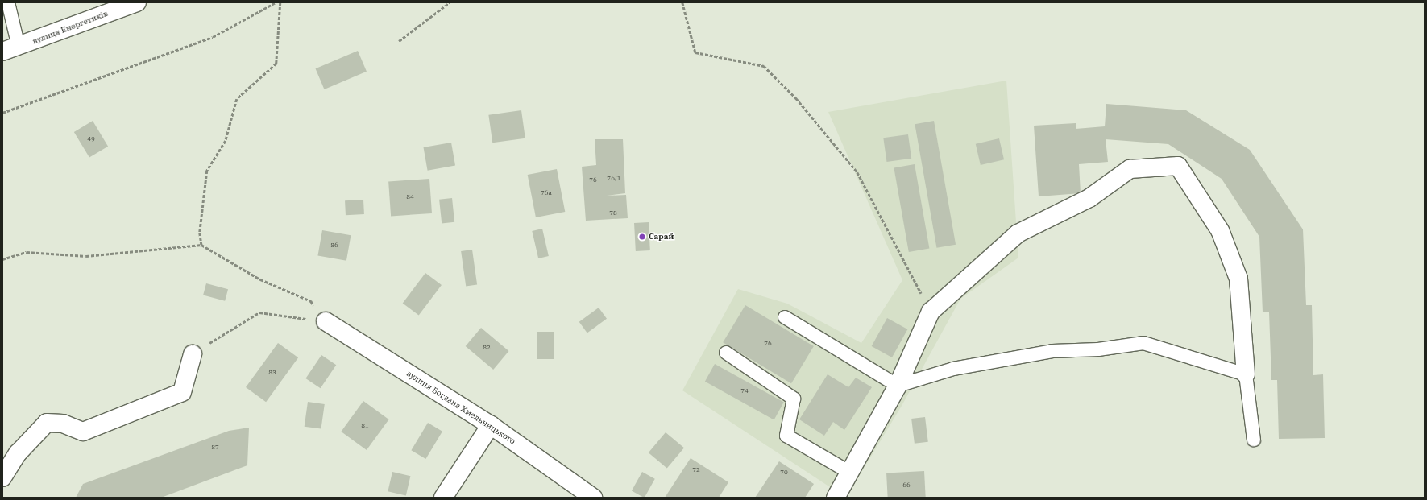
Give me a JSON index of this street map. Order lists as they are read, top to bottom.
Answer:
{
  "streets": {
    "street": ["вулиця Енергетиків", "вулиця Богдана Хмельницького"]
  },
  "places": ["Сарай"],
  "house_numbers": [
    "49",
    "76/1",
    "76",
    "76а",
    "84",
    "78",
    "86",
    "76",
    "82",
    "83",
    "74",
    "81",
    "87",
    "72",
    "70",
    "66"
  ]
}
